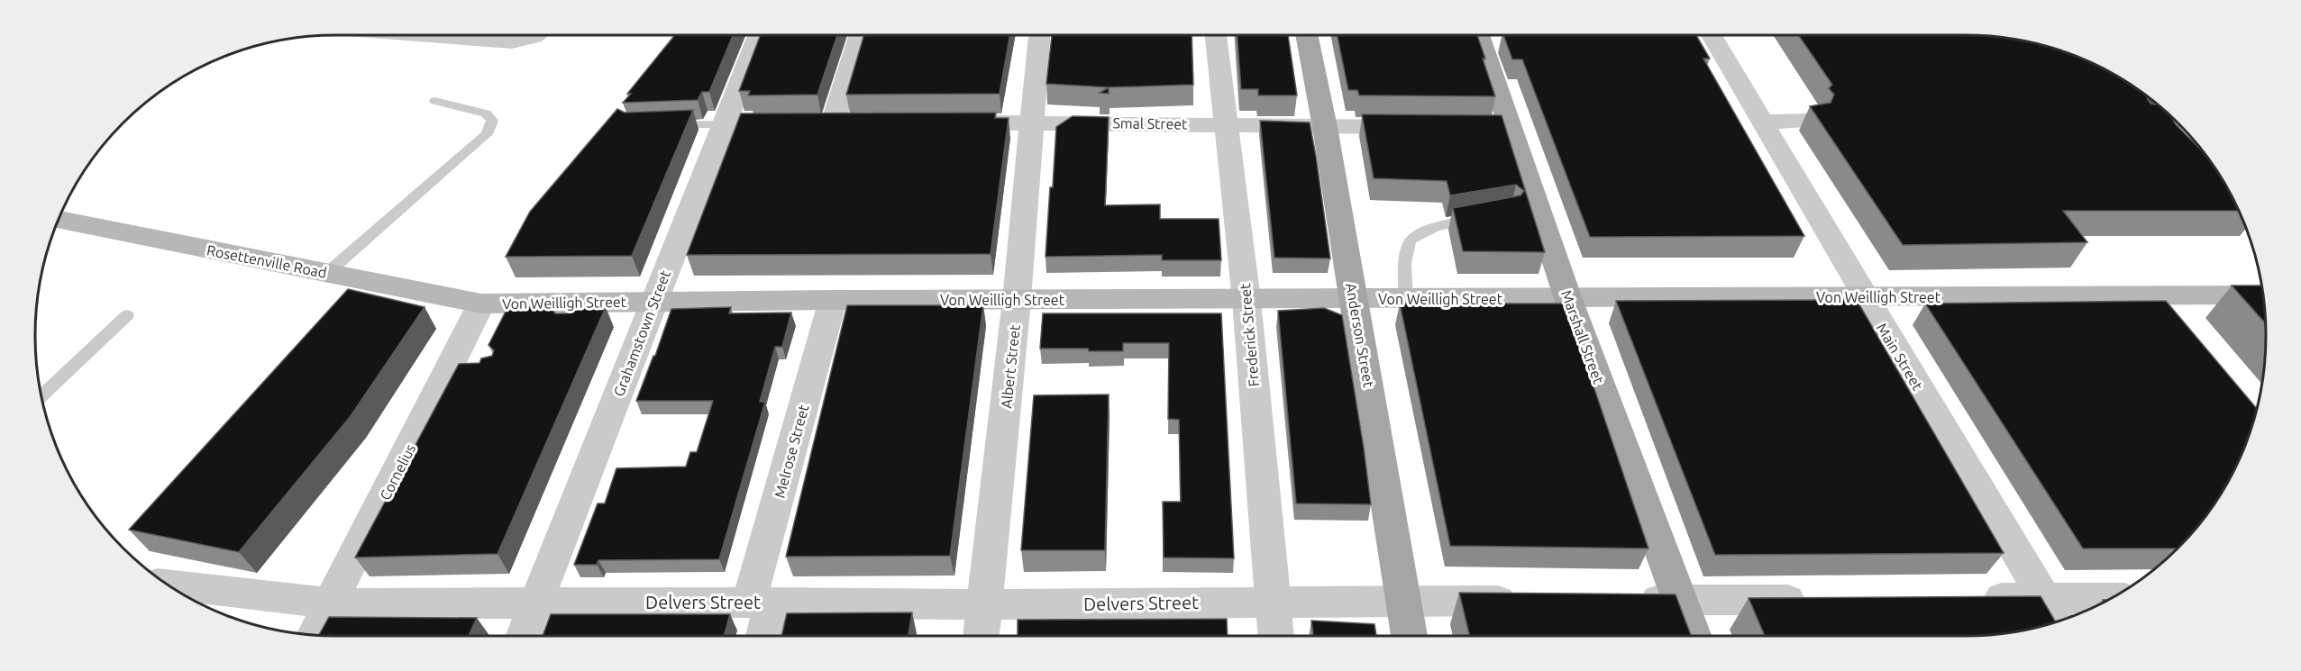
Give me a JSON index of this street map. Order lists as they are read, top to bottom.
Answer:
{
  "streets": {
    "main road": [
      "Rosettenville Road",
      "Von Weilligh Street",
      "Anderson Street",
      "Marshall Street"
    ],
    "street": [
      "Smal Street",
      "Grahamstown Street",
      "Frederick Street",
      "Main Street",
      "Albert Street",
      "Melrose Street",
      "Cornelius",
      "Delvers Street"
    ]
  },
  "crossings": [
    ["Smal Street", "Frederick Street"],
    ["Smal Street", "Anderson Street"],
    ["Smal Street", "Albert Street"],
    ["Rosettenville Road", "Von Weilligh Street"],
    ["Rosettenville Road", "Cornelius"],
    ["Von Weilligh Street", "Grahamstown Street"],
    ["Von Weilligh Street", "Frederick Street"],
    ["Von Weilligh Street", "Anderson Street"],
    ["Von Weilligh Street", "Marshall Street"],
    ["Von Weilligh Street", "Main Street"],
    ["Von Weilligh Street", "Albert Street"],
    ["Von Weilligh Street", "Melrose Street"],
    ["Von Weilligh Street", "Cornelius"],
    ["Grahamstown Street", "Delvers Street"],
    ["Frederick Street", "Delvers Street"],
    ["Anderson Street", "Delvers Street"],
    ["Albert Street", "Delvers Street"],
    ["Melrose Street", "Delvers Street"],
    ["Cornelius", "Delvers Street"]
  ]
}
